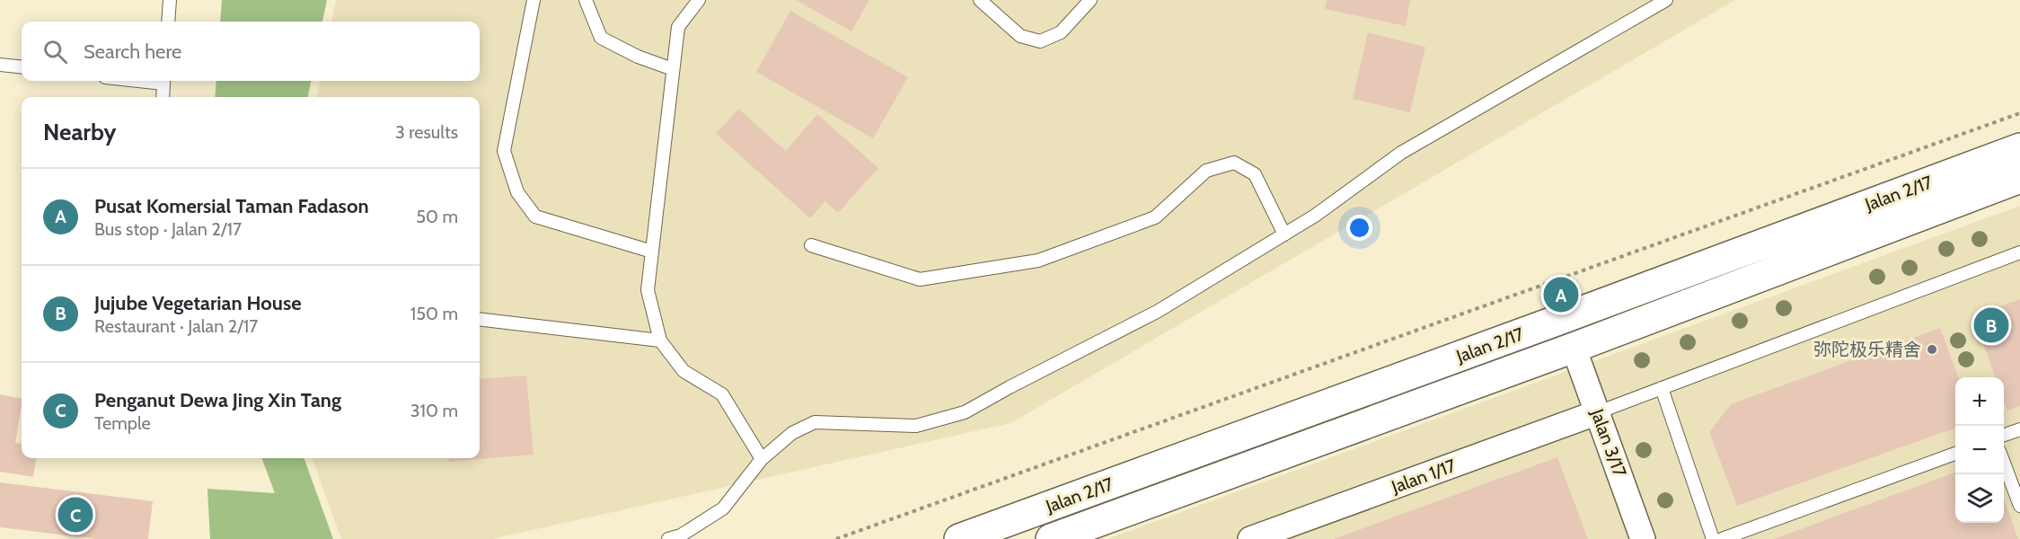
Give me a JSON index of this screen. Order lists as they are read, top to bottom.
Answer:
{
  "streets": {
    "street": ["Jalan 2/17", "Jalan 3/17", "Jalan 1/17"]
  },
  "crossings": [
    ["Jalan 2/17", "Jalan 3/17"],
    ["Jalan 3/17", "Jalan 1/17"]
  ],
  "places": ["弥陀极乐精舍"],
  "page": {
    "search": "Search here",
    "heading": ["Nearby", "3 results"],
    "list": [
      {
        "mark": "A",
        "name": "Pusat Komersial Taman Fadason",
        "note": "Bus stop · Jalan 2/17",
        "value": "50 m"
      },
      {
        "mark": "B",
        "name": "Jujube Vegetarian House",
        "note": "Restaurant · Jalan 2/17",
        "value": "150 m"
      },
      {
        "mark": "C",
        "name": "Penganut Dewa Jing Xin Tang",
        "note": "Temple",
        "value": "310 m"
      }
    ],
    "pins": ["A", "B", "C"],
    "map_buttons": ["+", "−"]
  }
}
